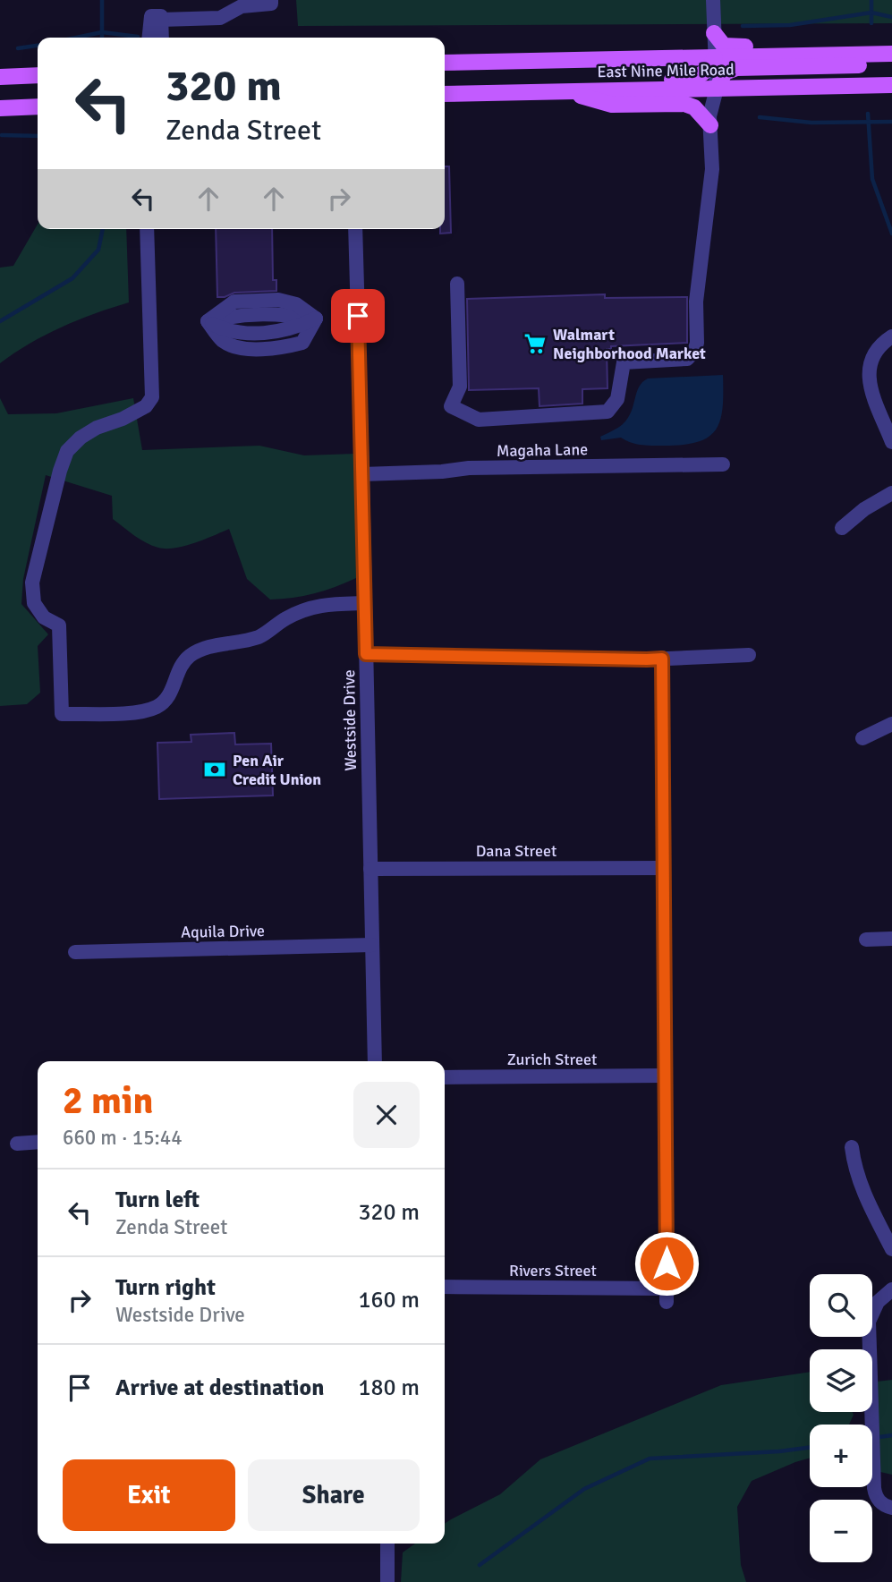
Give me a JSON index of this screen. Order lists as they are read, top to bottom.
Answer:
{
  "streets": {
    "main road": ["East Nine Mile Road"],
    "street": [
      "Magaha Lane",
      "Westside Drive",
      "Dana Street",
      "Aquila Drive",
      "Zurich Street",
      "Rivers Street"
    ]
  },
  "crossings": [
    ["Magaha Lane", "Westside Drive"],
    ["Westside Drive", "Dana Street"],
    ["Westside Drive", "Aquila Drive"],
    ["Zurich Street", "Rivers Street"]
  ],
  "places": {
    "supermarket": ["Walmart Neighborhood Market"],
    "bank": ["Pen Air Credit Union"]
  },
  "page": {
    "turn": ["320 m", "Zenda Street"],
    "heading": ["2 min", "660 m · 15:44"],
    "list": [
      {
        "name": "Turn left",
        "note": "Zenda Street",
        "value": "320 m"
      },
      {
        "name": "Turn right",
        "note": "Westside Drive",
        "value": "160 m"
      },
      {
        "name": "Arrive at destination",
        "value": "180 m"
      }
    ],
    "map_buttons": ["+", "−"],
    "buttons": ["Exit", "Share"]
  }
}
